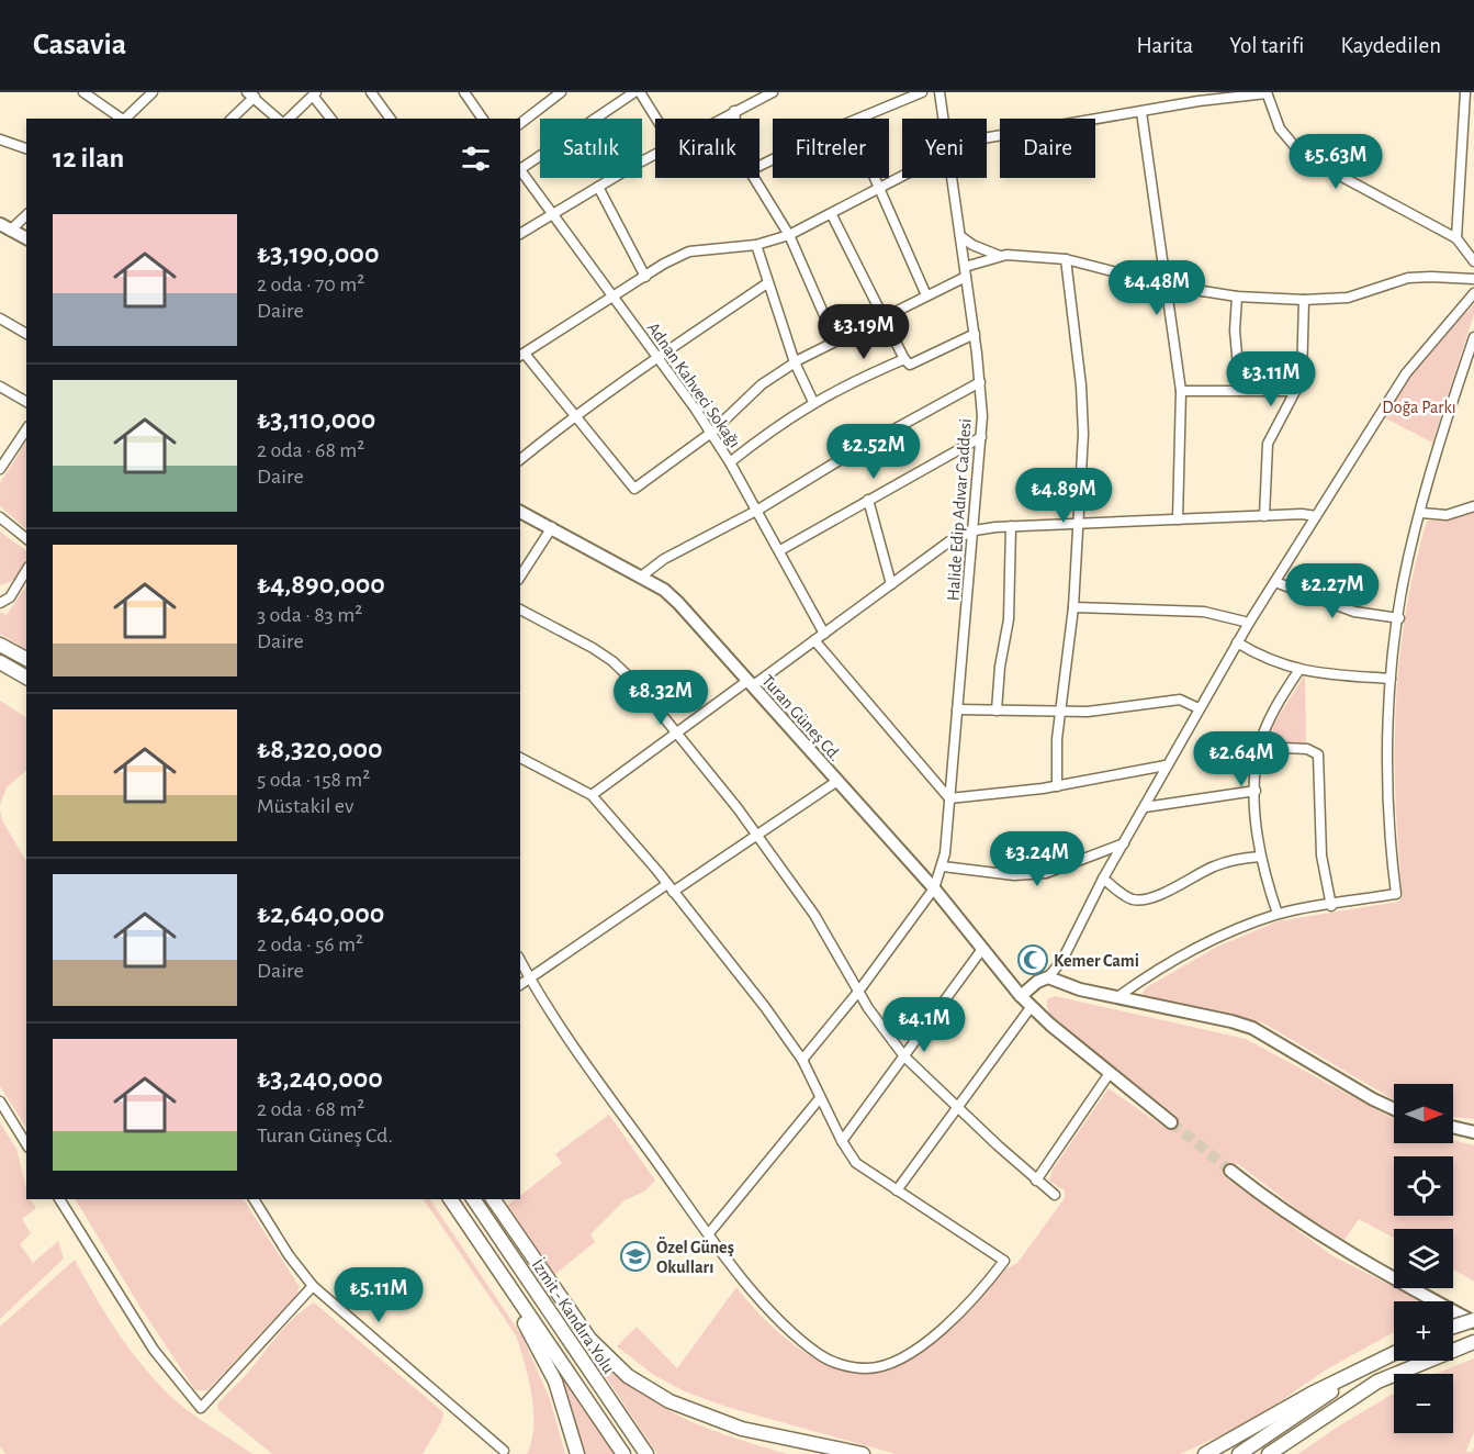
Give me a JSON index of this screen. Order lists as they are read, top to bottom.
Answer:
{
  "streets": {
    "highway": ["İzmit - Kandıra Yolu"],
    "main road": ["Turan Güneş Cd."],
    "street": ["Adnan Kahveci Sokağı", "Halide Edip Adıvar Caddesi"]
  },
  "crossings": [
    ["Halide Edip Adıvar Caddesi", "Turan Güneş Cd."]
  ],
  "parks": ["Doğa Parkı"],
  "places": {
    "mosque": ["Kemer Cami"],
    "school or university": ["Özel Güneş Okulları"]
  },
  "north": "right",
  "page": {
    "header": "Casavia",
    "nav": ["Harita", "Yol tarifi", "Kaydedilen"],
    "chip": [
      "Satılık",
      "Kiralık",
      "Filtreler",
      "Yeni",
      "Daire"
    ],
    "heading": "12 ilan",
    "price": [
      "₺5.63M",
      "₺4.48M",
      "₺3.19M",
      "₺3.11M",
      "₺2.52M",
      "₺4.89M",
      "₺2.27M",
      "₺8.32M",
      "₺2.64M",
      "₺3.24M",
      "₺4.1M",
      "₺5.11M"
    ],
    "list": [
      {
        "name": "₺3,190,000",
        "note": "2 oda · 70 m² · Daire"
      },
      {
        "name": "₺3,110,000",
        "note": "2 oda · 68 m² · Daire"
      },
      {
        "name": "₺4,890,000",
        "note": "3 oda · 83 m² · Daire"
      },
      {
        "name": "₺8,320,000",
        "note": "5 oda · 158 m² · Müstakil ev"
      },
      {
        "name": "₺2,640,000",
        "note": "2 oda · 56 m² · Daire"
      },
      {
        "name": "₺3,240,000",
        "note": "2 oda · 68 m² · Turan Güneş Cd."
      }
    ],
    "map_buttons": ["+", "−"]
  }
}
